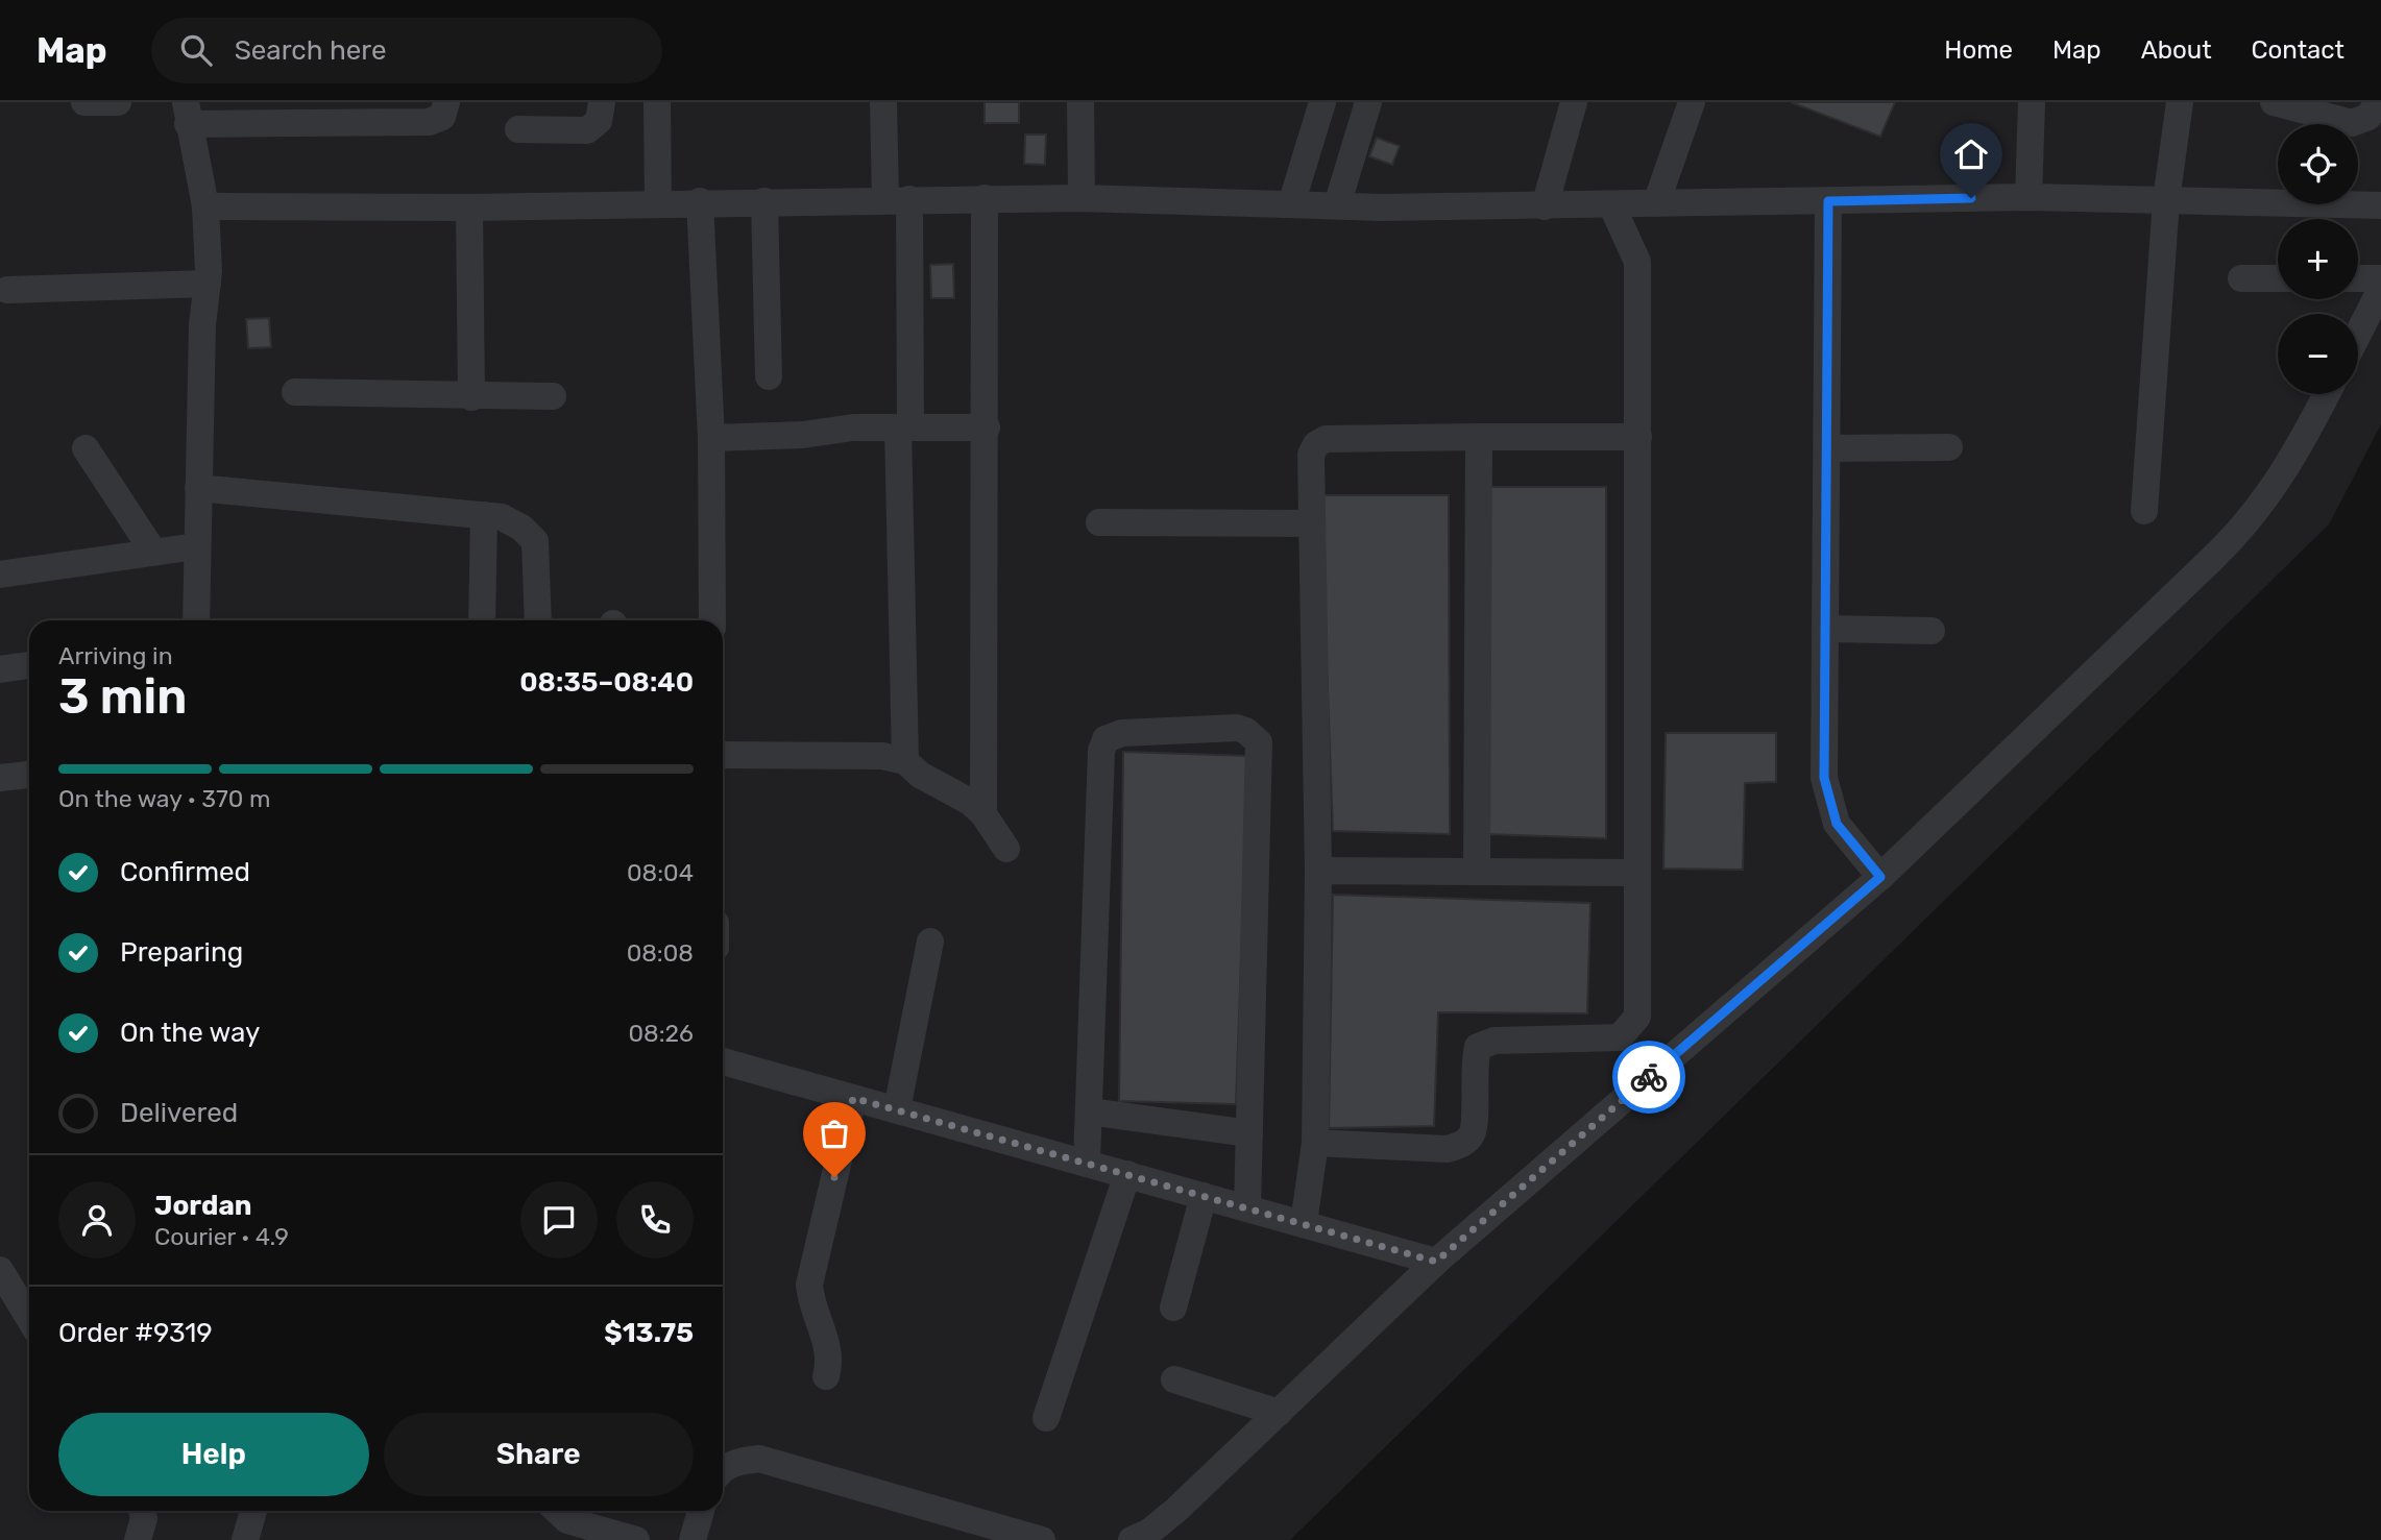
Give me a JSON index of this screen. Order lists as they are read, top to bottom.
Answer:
{
  "page": {
    "header": "Map",
    "search": "Search here",
    "nav": [
      "Home",
      "Map",
      "About",
      "Contact"
    ],
    "map_buttons": ["+", "−"],
    "heading": ["3 min", "Arriving in", "08:35–08:40"],
    "panel": [
      "Jordan",
      "Courier · 4.9",
      "Order #9319",
      "$13.75"
    ],
    "bar": "On the way · 370 m",
    "list": [
      ["Confirmed", "08:04"],
      ["Preparing", "08:08"],
      ["On the way", "08:26"],
      "Delivered"
    ],
    "buttons": ["Help", "Share"]
  }
}
